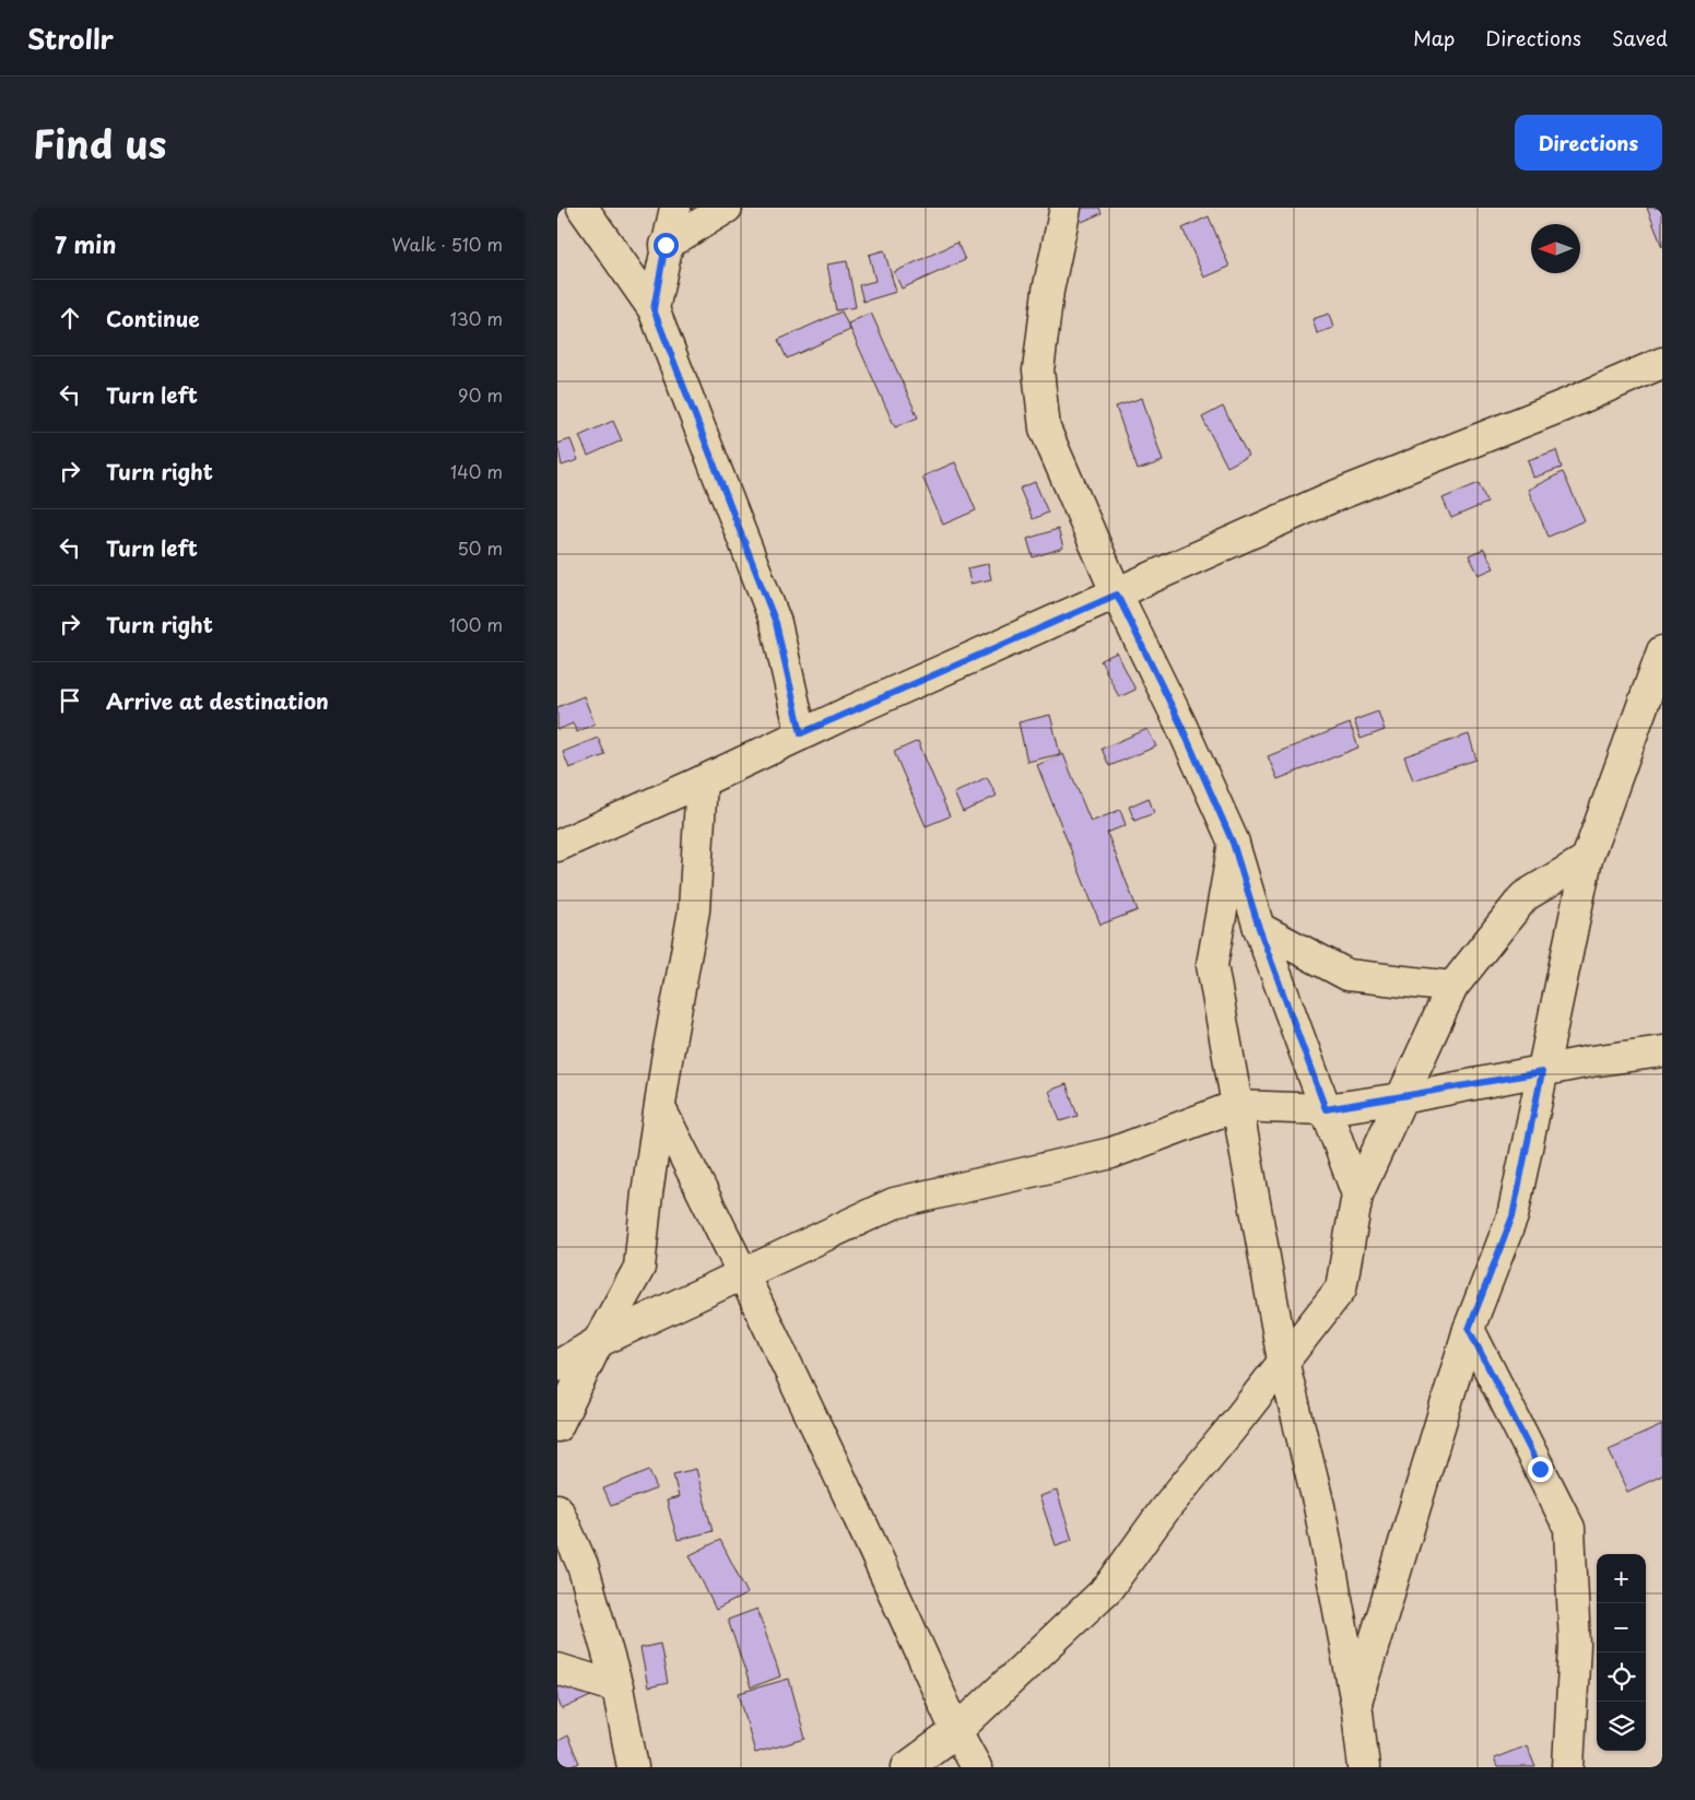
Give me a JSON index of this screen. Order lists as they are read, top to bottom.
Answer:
{
  "north": "left",
  "page": {
    "header": "Strollr",
    "nav": ["Map", "Directions", "Saved"],
    "title": "Find us",
    "buttons": "Directions",
    "heading": ["7 min", "Walk · 510 m"],
    "list": [
      ["Continue", "130 m"],
      ["Turn left", "90 m"],
      ["Turn right", "140 m"],
      ["Turn left", "50 m"],
      ["Turn right", "100 m"],
      "Arrive at destination"
    ],
    "map_buttons": ["+", "−"]
  }
}
